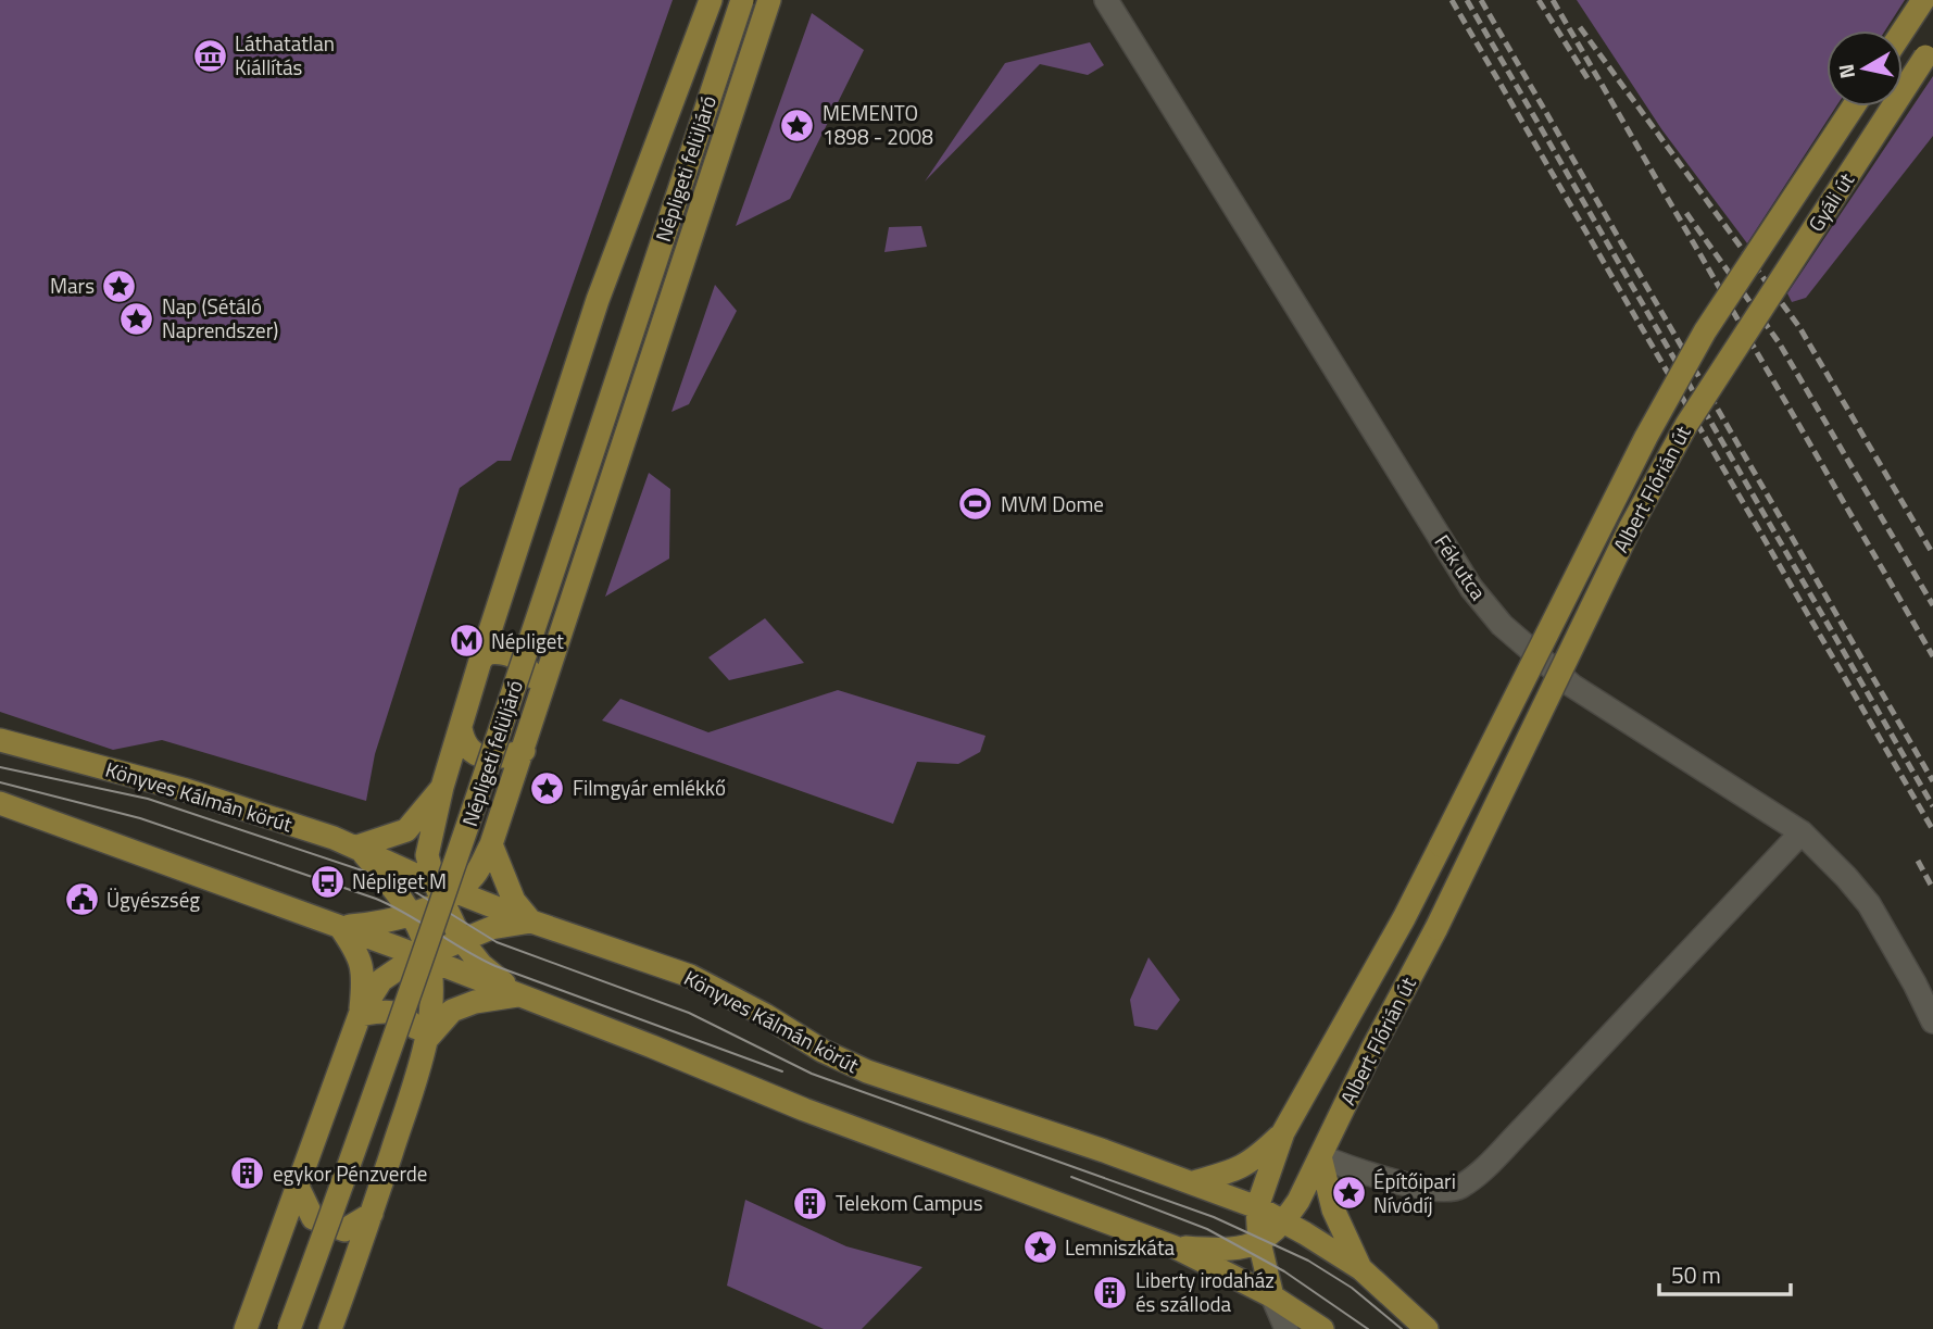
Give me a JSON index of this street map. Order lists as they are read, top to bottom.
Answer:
{
  "streets": {
    "main road": [
      "Népligeti felüljáró",
      "Gyáli út",
      "Albert Flórián út",
      "Könyves Kálmán körút"
    ],
    "street": ["Fék utca"]
  },
  "crossings": [
    ["Gyáli út", "Albert Flórián út"],
    ["Albert Flórián út", "Könyves Kálmán körút"]
  ],
  "places": {
    "museum": ["Láthatatlan Kiállítás"],
    "place": [
      "MEMENTO 1898 - 2008",
      "Mars",
      "Nap (Sétáló Naprendszer)",
      "Filmgyár emlékkő",
      "Építőipari Nívódíj",
      "Lemniszkáta"
    ],
    "sports": ["MVM Dome"],
    "metro station": ["Népliget"],
    "bus stop": ["Népliget M"],
    "public building": ["Ügyészség"],
    "building": ["egykor Pénzverde", "Telekom Campus", "Liberty irodaház és szálloda"]
  },
  "scale_bar": "50 m",
  "north": "left"
}
